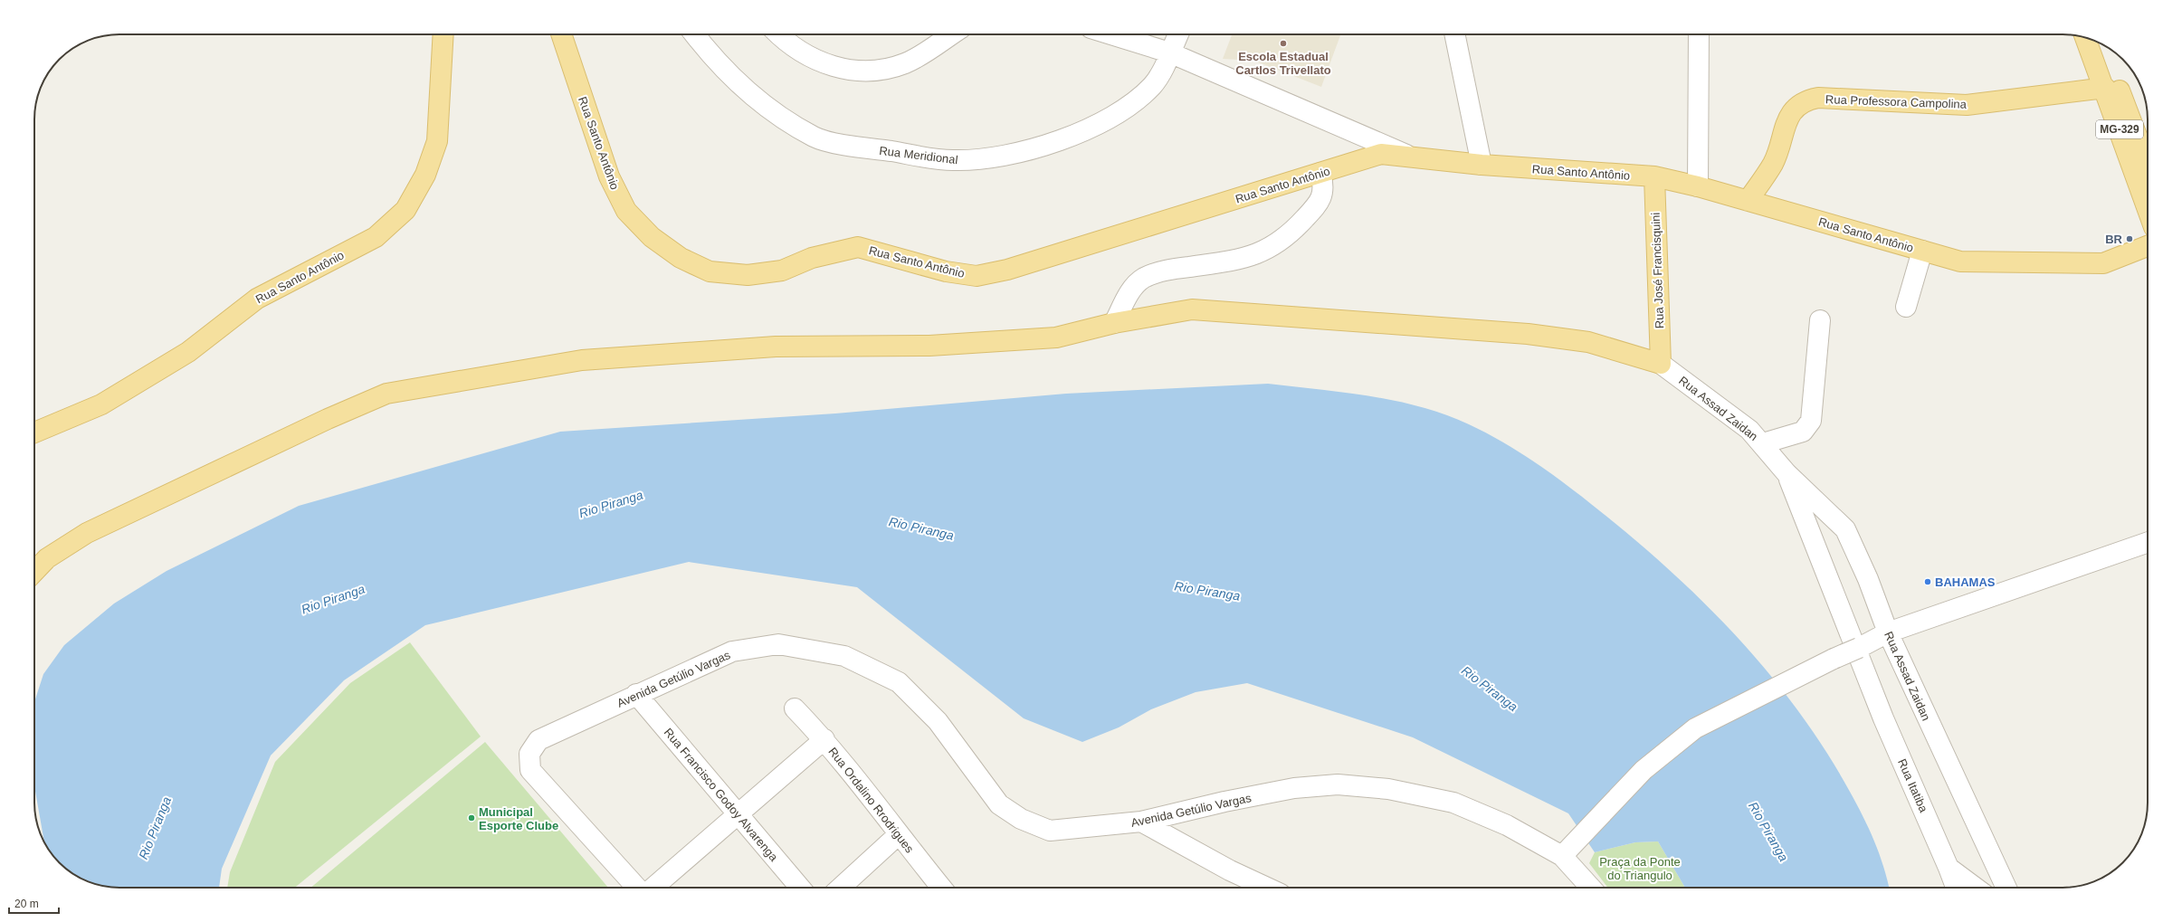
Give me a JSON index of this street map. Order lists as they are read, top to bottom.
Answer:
{
  "streets": {
    "main road": [
      "Rua Professora Campolina",
      "MG-329",
      "Rua Santo Antônio",
      "Rua José Francisquini"
    ],
    "street": [
      "Rua Meridional",
      "Rua Assad Zaidan",
      "Avenida Getúlio Vargas",
      "Rua Itatiba",
      "Rua Francisco Godoy Alvarenga",
      "Rua Ordalino Rrodrigues"
    ]
  },
  "crossings": [
    ["Rua Professora Campolina", "MG-329"],
    ["Rua Professora Campolina", "Rua Santo Antônio"],
    ["Rua Santo Antônio", "Rua José Francisquini"],
    ["Rua José Francisquini", "Rua Assad Zaidan"],
    ["Rua Assad Zaidan", "Rua Itatiba"],
    ["Avenida Getúlio Vargas", "Rua Francisco Godoy Alvarenga"]
  ],
  "water": ["Rio Piranga"],
  "parks": ["Praça da Ponte do Triangulo"],
  "places": [
    "Escola Estadual Cartlos Trivellato",
    "BR",
    "BAHAMAS",
    "Municipal Esporte Clube"
  ],
  "scale_bar": "20 m"
}
